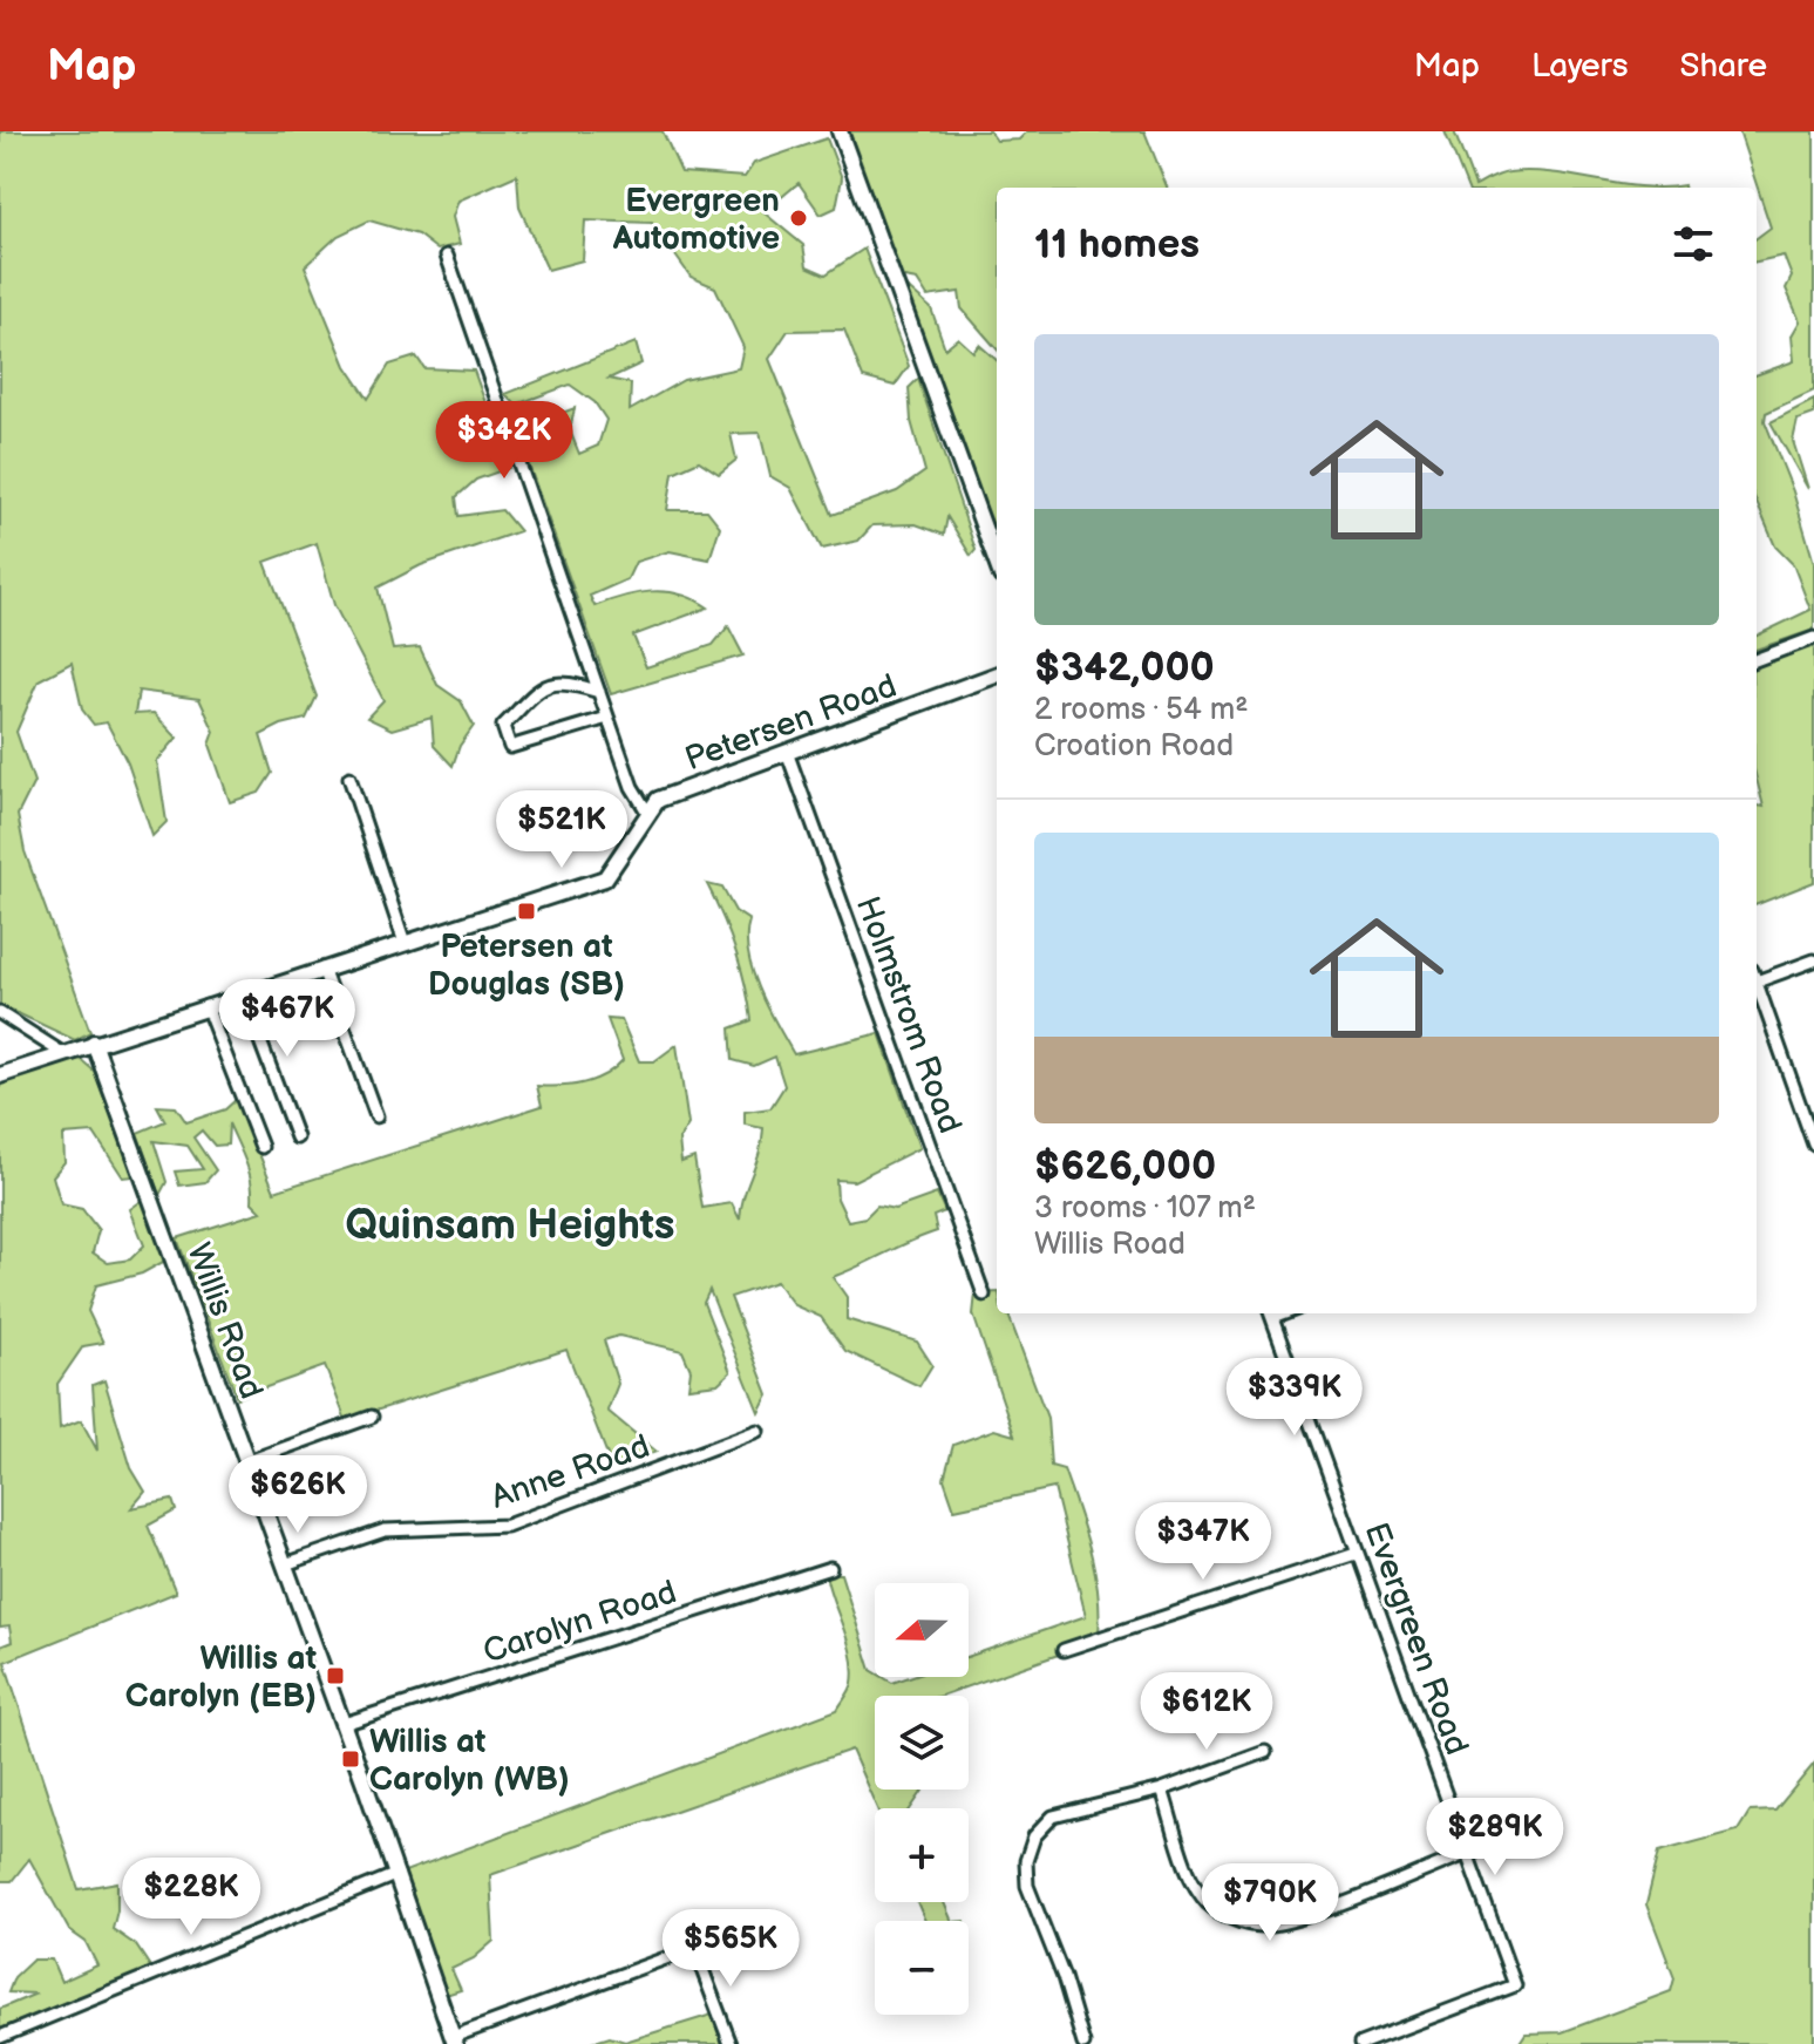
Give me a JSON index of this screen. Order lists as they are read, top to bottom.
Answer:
{
  "streets": {
    "street": [
      "Petersen Road",
      "Holmstrom Road",
      "Willis Road",
      "Anne Road",
      "Carolyn Road",
      "Evergreen Road"
    ]
  },
  "crossings": [
    ["Petersen Road", "Holmstrom Road"],
    ["Petersen Road", "Willis Road"],
    ["Willis Road", "Anne Road"],
    ["Willis Road", "Carolyn Road"]
  ],
  "districts": ["Quinsam Heights"],
  "places": {
    "other": ["Evergreen Automotive"],
    "transit": ["Petersen at Douglas (SB)", "Willis at Carolyn (EB)", "Willis at Carolyn (WB)"]
  },
  "north": "left",
  "page": {
    "header": "Map",
    "nav": ["Map", "Layers", "Share"],
    "heading": "11 homes",
    "list": [
      {
        "name": "$342,000",
        "note": "2 rooms · 54 m² · Croation Road"
      },
      {
        "name": "$626,000",
        "note": "3 rooms · 107 m² · Willis Road"
      }
    ],
    "price": [
      "$342K",
      "$521K",
      "$467K",
      "$339K",
      "$626K",
      "$347K",
      "$612K",
      "$289K",
      "$228K",
      "$790K",
      "$565K"
    ],
    "map_buttons": ["+", "−"]
  }
}
